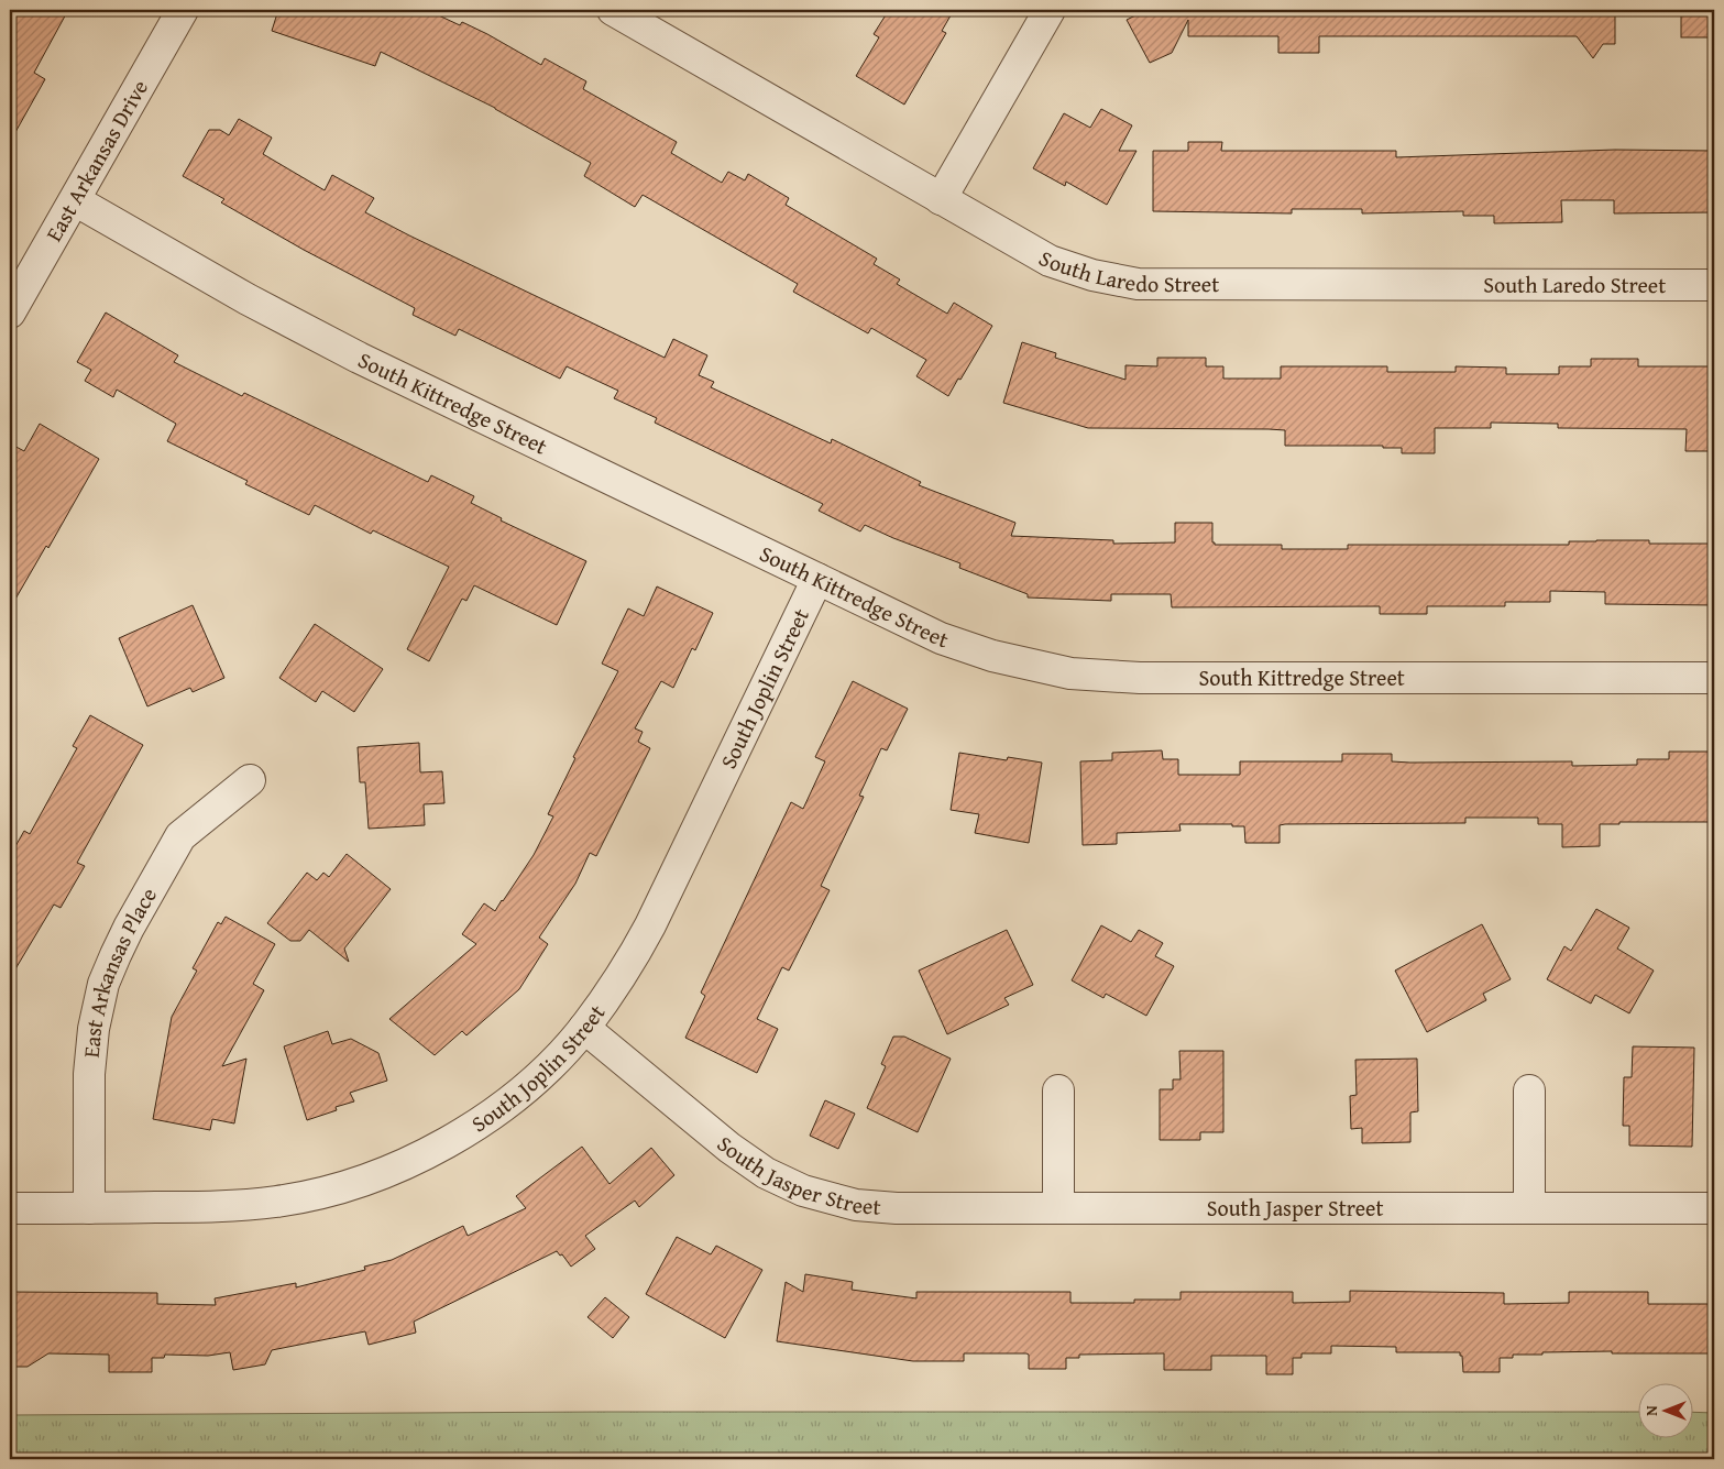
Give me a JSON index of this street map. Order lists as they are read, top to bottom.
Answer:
{
  "streets": {
    "street": [
      "East Arkansas Drive",
      "South Laredo Street",
      "South Kittredge Street",
      "South Joplin Street",
      "East Arkansas Place",
      "South Jasper Street"
    ]
  },
  "crossings": [
    ["East Arkansas Drive", "South Kittredge Street"],
    ["South Kittredge Street", "South Joplin Street"],
    ["South Joplin Street", "East Arkansas Place"],
    ["South Joplin Street", "South Jasper Street"]
  ],
  "north": "left"
}
